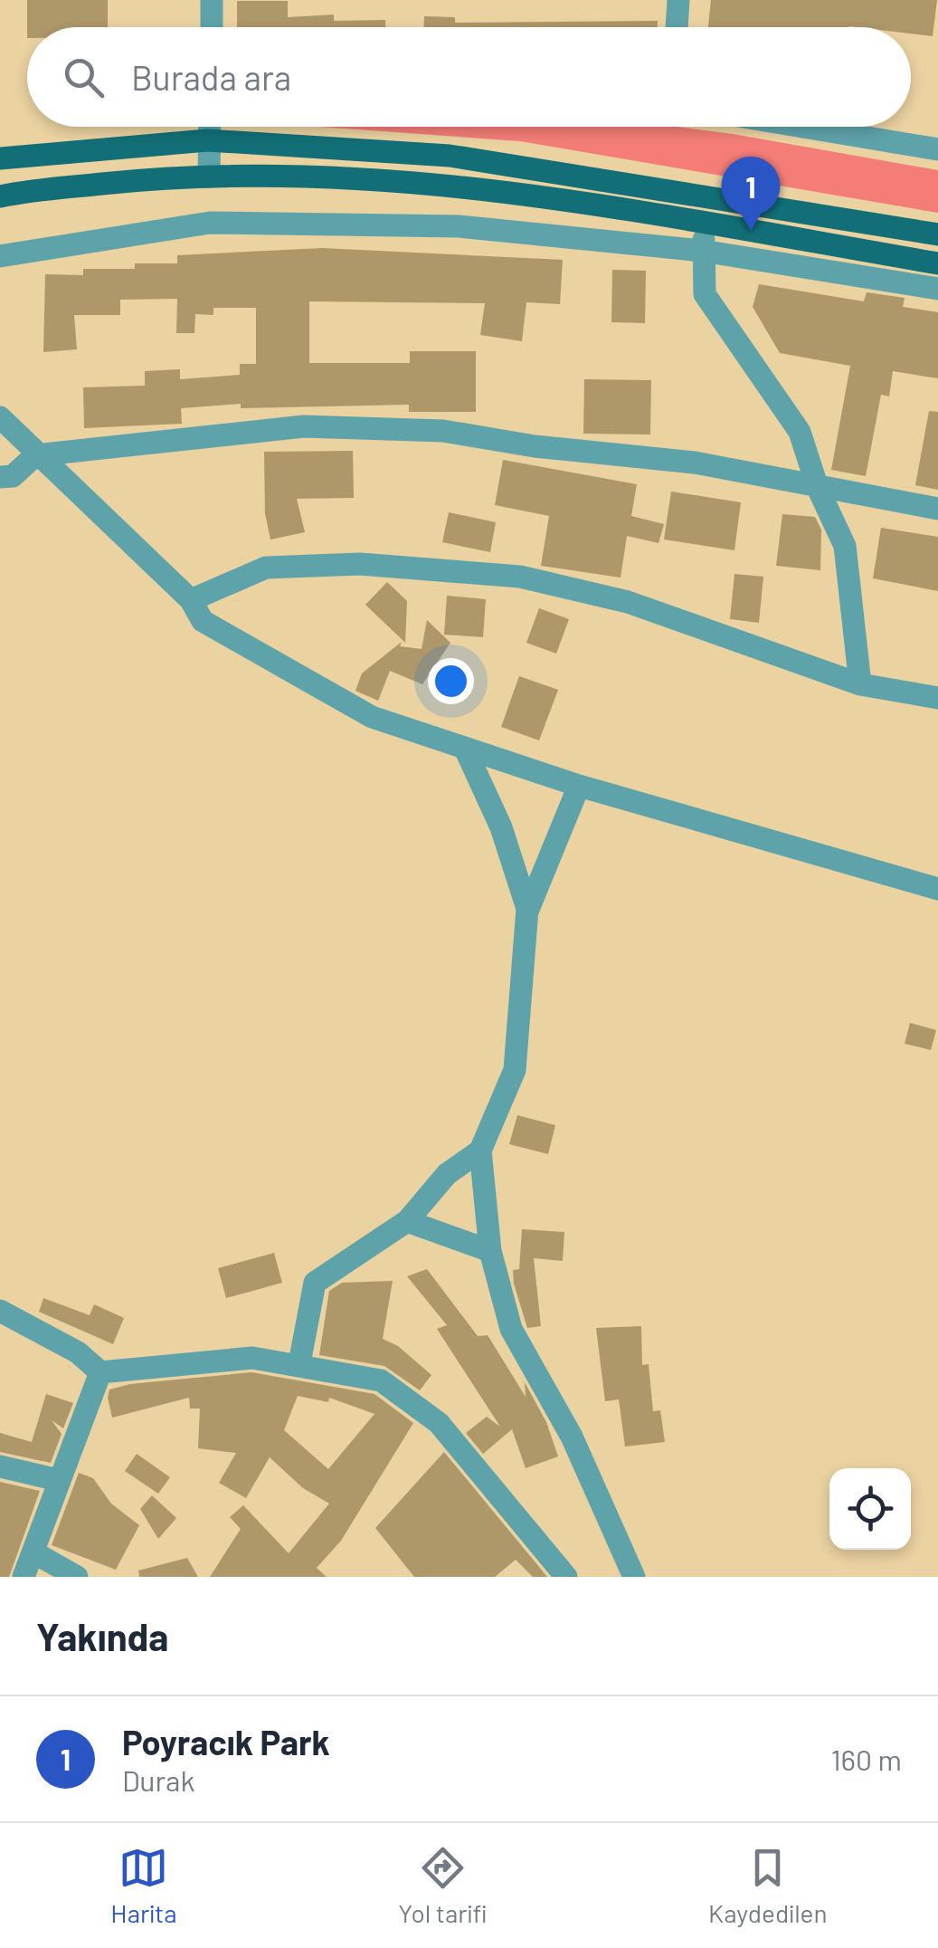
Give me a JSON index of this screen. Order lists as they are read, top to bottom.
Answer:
{
  "page": {
    "search": "Burada ara",
    "pins": "1",
    "heading": "Yakında",
    "list": [
      {
        "mark": "1",
        "name": "Poyracık Park",
        "note": "Durak",
        "value": "160 m"
      }
    ],
    "nav": ["Harita", "Yol tarifi", "Kaydedilen"]
  }
}
